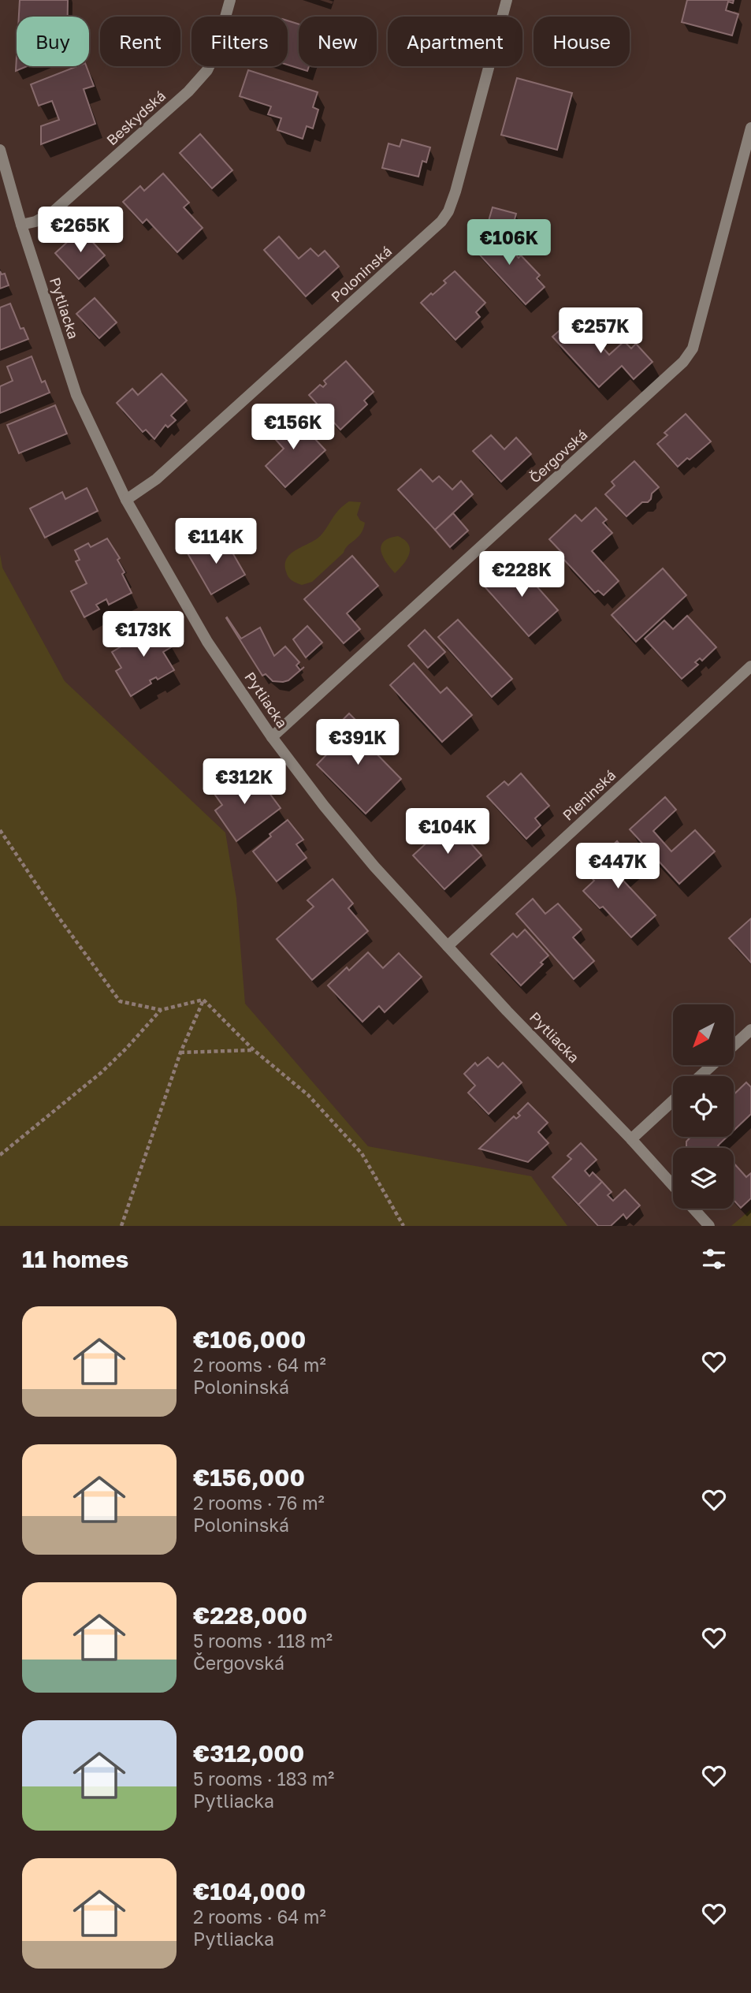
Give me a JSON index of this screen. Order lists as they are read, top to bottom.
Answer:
{
  "streets": {
    "street": [
      "Beskydská",
      "Poloninská",
      "Pytliacka",
      "Čergovská",
      "Pieninská"
    ]
  },
  "crossings": [
    ["Beskydská", "Pytliacka"],
    ["Poloninská", "Pytliacka"],
    ["Pytliacka", "Čergovská"],
    ["Pytliacka", "Pieninská"]
  ],
  "north": "bottom left",
  "page": {
    "chip": [
      "Buy",
      "Rent",
      "Filters",
      "New",
      "Apartment",
      "House"
    ],
    "price": [
      "€265K",
      "€106K",
      "€257K",
      "€156K",
      "€114K",
      "€228K",
      "€173K",
      "€391K",
      "€312K",
      "€104K",
      "€447K"
    ],
    "heading": "11 homes",
    "list": [
      {
        "name": "€106,000",
        "note": "2 rooms · 64 m² · Poloninská"
      },
      {
        "name": "€156,000",
        "note": "2 rooms · 76 m² · Poloninská"
      },
      {
        "name": "€228,000",
        "note": "5 rooms · 118 m² · Čergovská"
      },
      {
        "name": "€312,000",
        "note": "5 rooms · 183 m² · Pytliacka"
      },
      {
        "name": "€104,000",
        "note": "2 rooms · 64 m² · Pytliacka"
      }
    ]
  }
}
